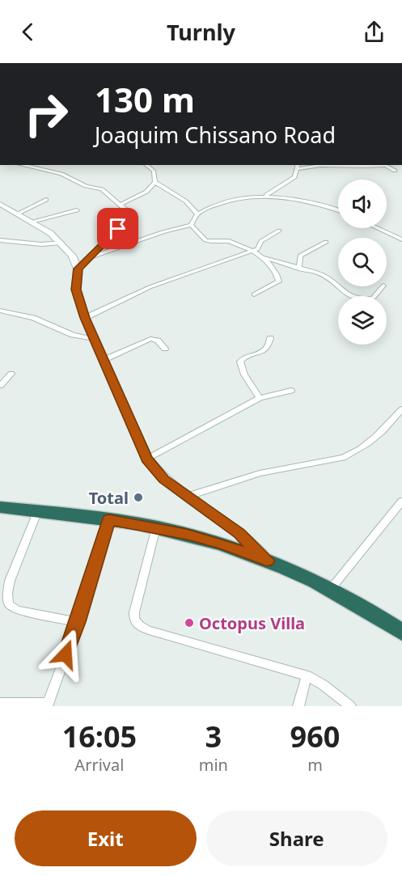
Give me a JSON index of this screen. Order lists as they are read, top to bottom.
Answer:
{
  "places": ["Total", "Octopus Villa"],
  "page": {
    "header": "Turnly",
    "turn": ["130 m", "Joaquim Chissano Road"],
    "eta": [
      "16:05",
      "Arrival",
      "3",
      "min",
      "960",
      "m"
    ],
    "buttons": ["Exit", "Share"]
  }
}
